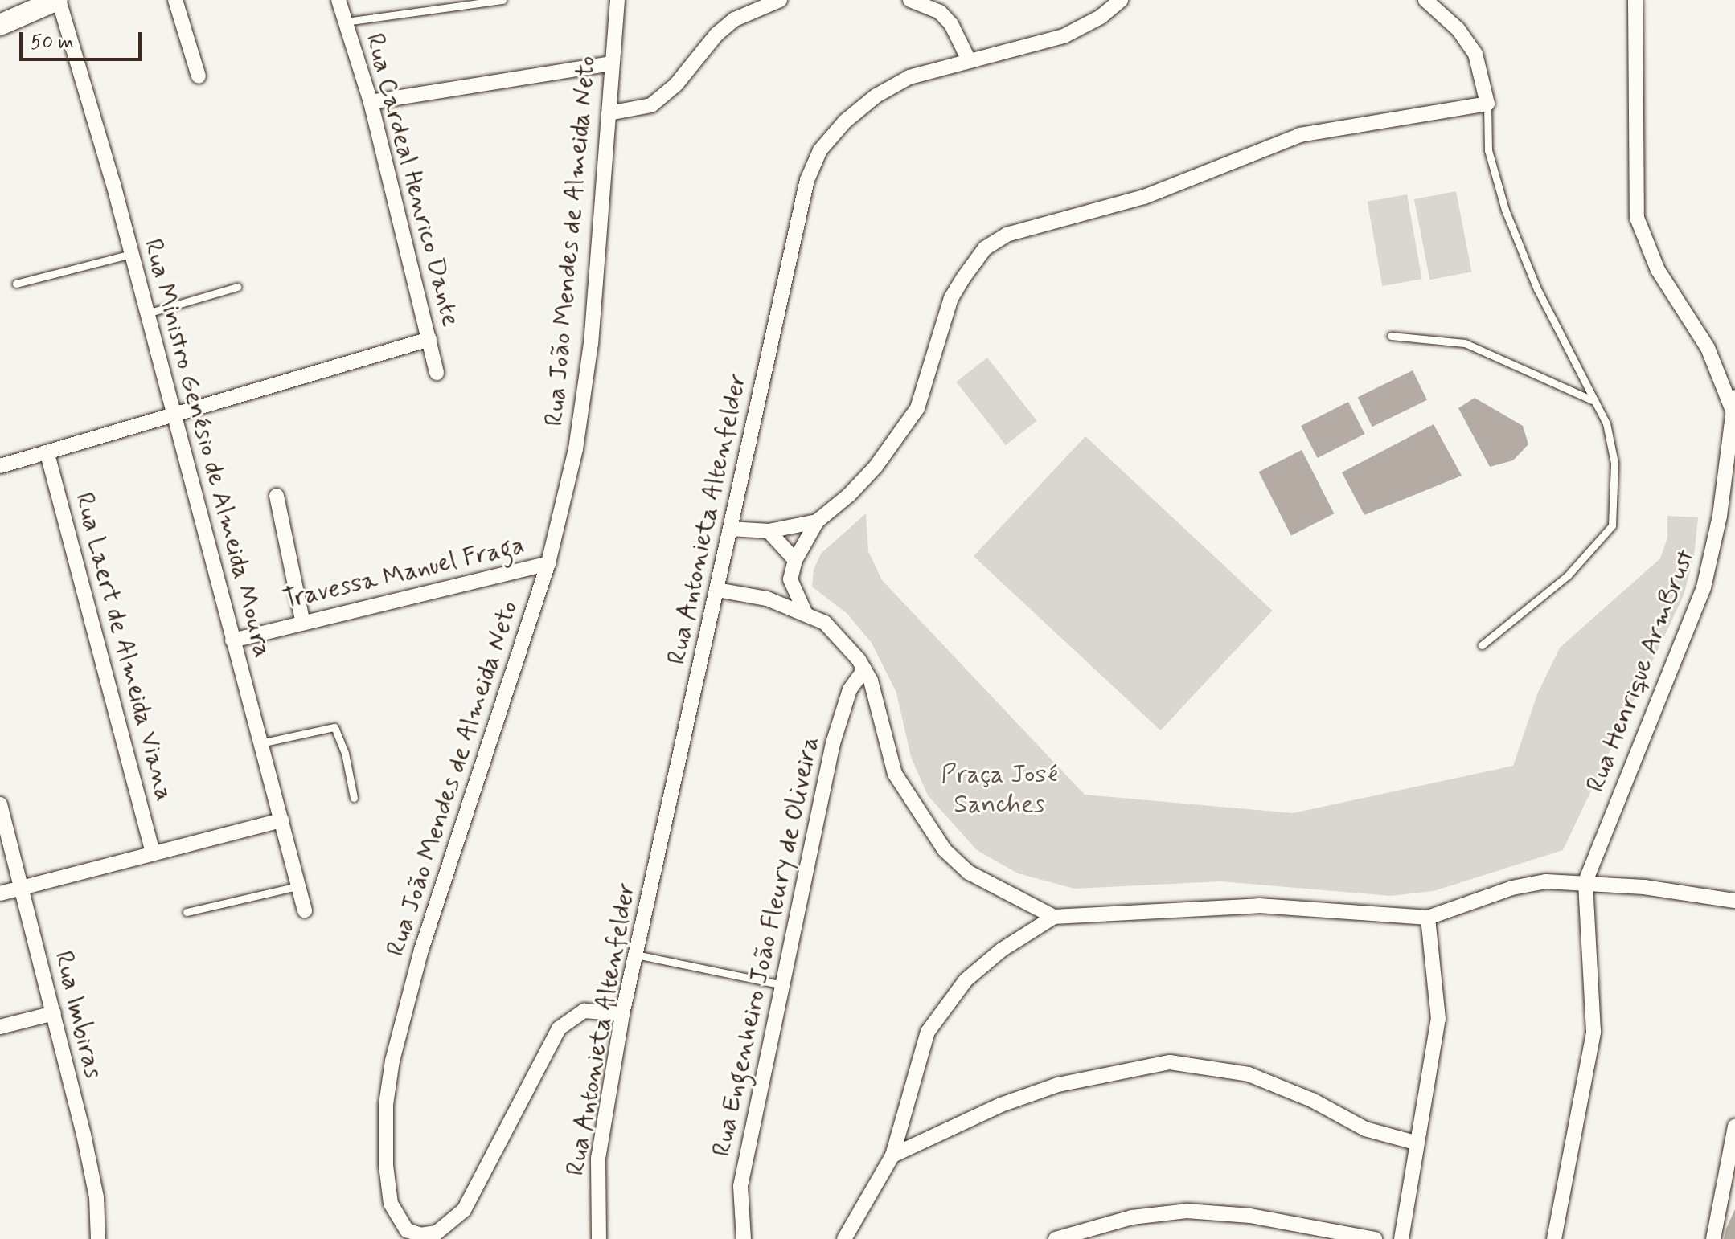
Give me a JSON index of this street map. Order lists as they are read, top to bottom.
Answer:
{
  "streets": {
    "street": [
      "Rua Cardeal Henrico Dante",
      "Rua João Mendes de Almeida Neto",
      "Rua Ministro Genésio de Almeida Moura",
      "Rua Antonieta Altenfelder",
      "Travessa Manuel Fraga",
      "Rua Laert de Almeida Viana",
      "Rua Henrique ArmBrust",
      "Rua Engenheiro João Fleury de Oliveira",
      "Rua Imbiras"
    ]
  },
  "crossings": [
    ["Rua João Mendes de Almeida Neto", "Rua Antonieta Altenfelder"],
    ["Rua João Mendes de Almeida Neto", "Travessa Manuel Fraga"],
    ["Rua Ministro Genésio de Almeida Moura", "Travessa Manuel Fraga"]
  ],
  "parks": ["Praça José Sanches"],
  "scale_bar": "50 m"
}
